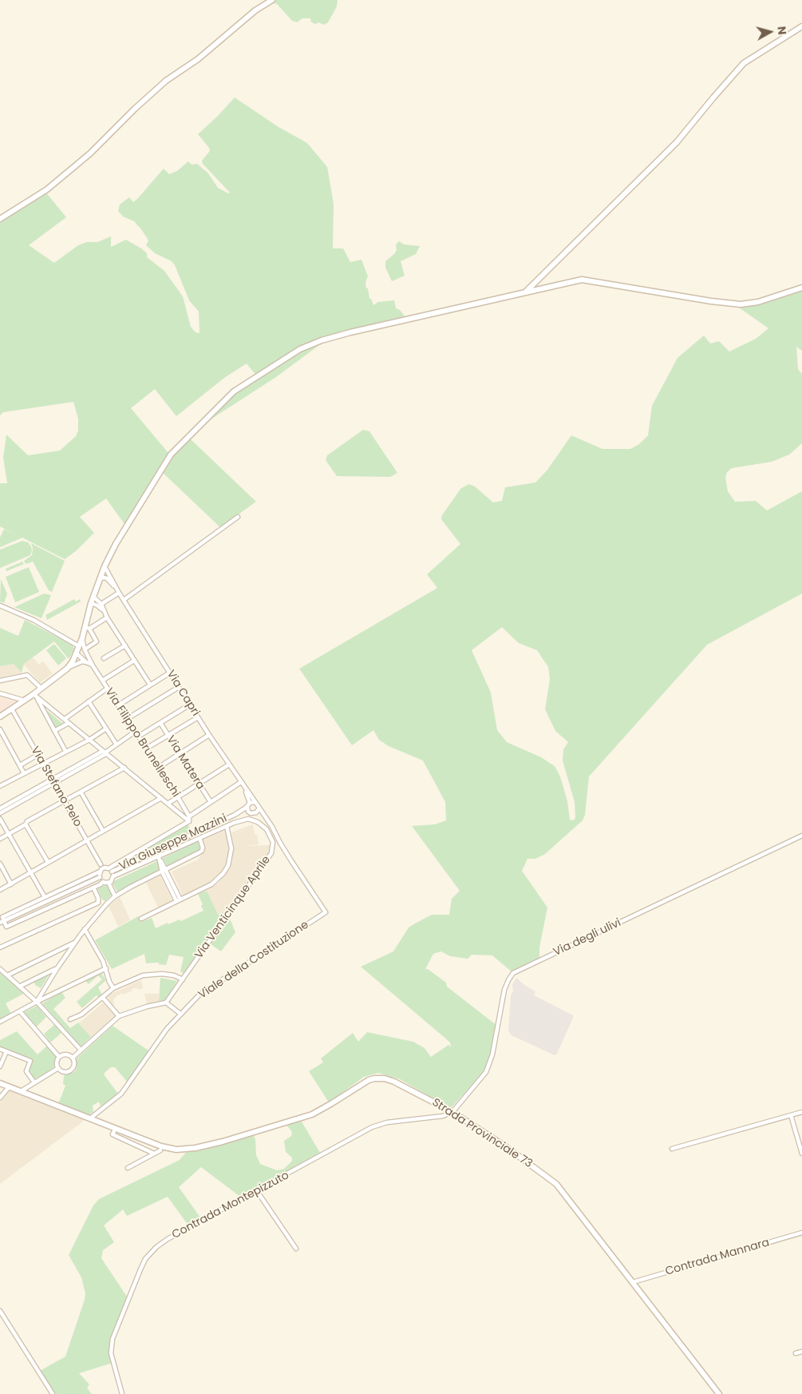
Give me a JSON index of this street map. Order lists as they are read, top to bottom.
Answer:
{
  "streets": {
    "main road": ["Strada Provinciale 73"],
    "street": [
      "Via Capri",
      "Via Filippo Brunelleschi",
      "Via Matera",
      "Via Stefano Pelo",
      "Via Giuseppe Mazzini",
      "Via Venticinque Aprile",
      "Via degli ulivi",
      "Viale della Costituzione",
      "Contrada Montepizzuto",
      "Contrada Mannara"
    ]
  },
  "crossings": [
    ["Via Capri", "Via Giuseppe Mazzini"],
    ["Via Capri", "Viale della Costituzione"],
    ["Via Stefano Pelo", "Via Giuseppe Mazzini"],
    ["Via Stefano Pelo", "Via Venticinque Aprile"],
    ["Via Giuseppe Mazzini", "Via Venticinque Aprile"],
    ["Via degli ulivi", "Strada Provinciale 73"],
    ["Via degli ulivi", "Contrada Montepizzuto"],
    ["Viale della Costituzione", "Strada Provinciale 73"],
    ["Strada Provinciale 73", "Contrada Montepizzuto"],
    ["Strada Provinciale 73", "Contrada Mannara"]
  ],
  "north": "right"
}
